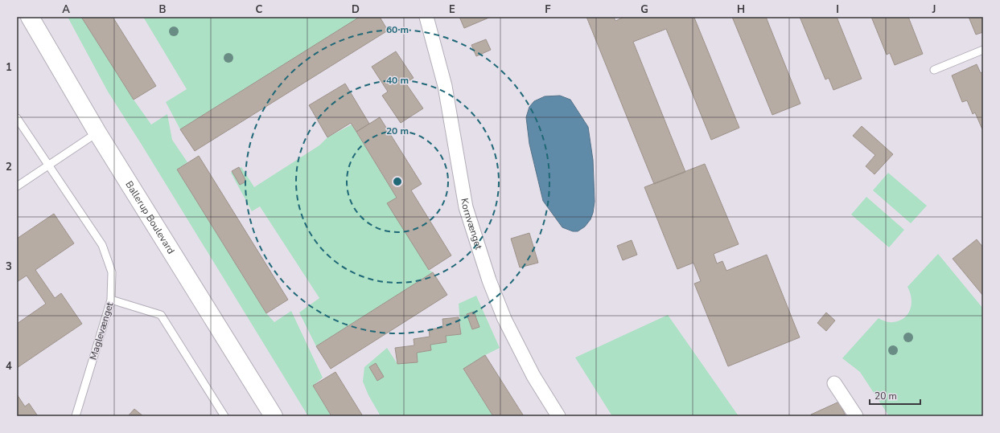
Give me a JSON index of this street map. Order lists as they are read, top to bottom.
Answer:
{
  "streets": {
    "street": ["Ballerup Boulevard", "Kornvænget"],
    "lane": ["Maglevænget"]
  },
  "scale_bar": "20 m",
  "grid": {
    "columns": [
      "A",
      "B",
      "C",
      "D",
      "E",
      "F",
      "G",
      "H",
      "I",
      "J"
    ],
    "rows": [
      "1",
      "2",
      "3",
      "4"
    ]
  },
  "rings": ["60 m", "40 m", "20 m"]
}
